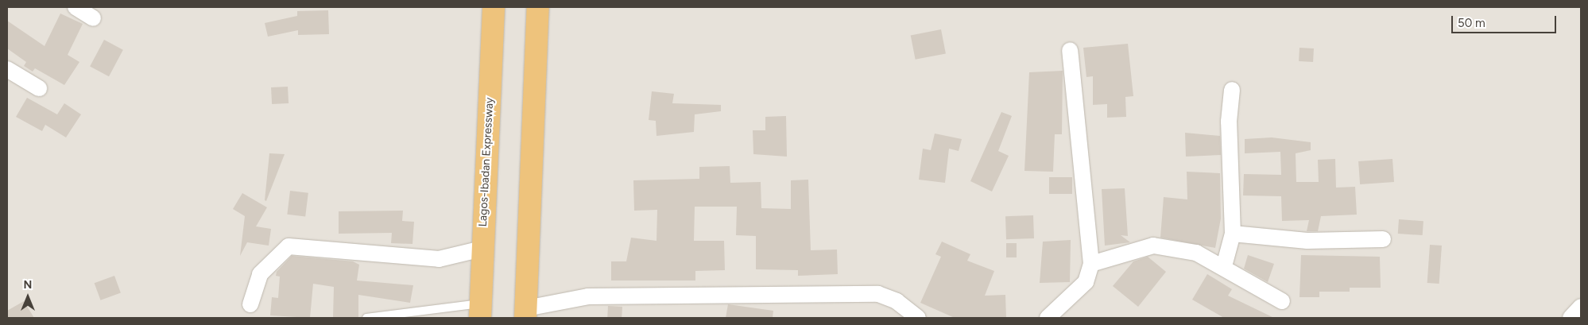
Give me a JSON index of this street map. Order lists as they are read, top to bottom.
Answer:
{
  "streets": {
    "highway": ["Lagos-Ibadan Expressway"]
  },
  "scale_bar": "50 m",
  "north": "top"
}
